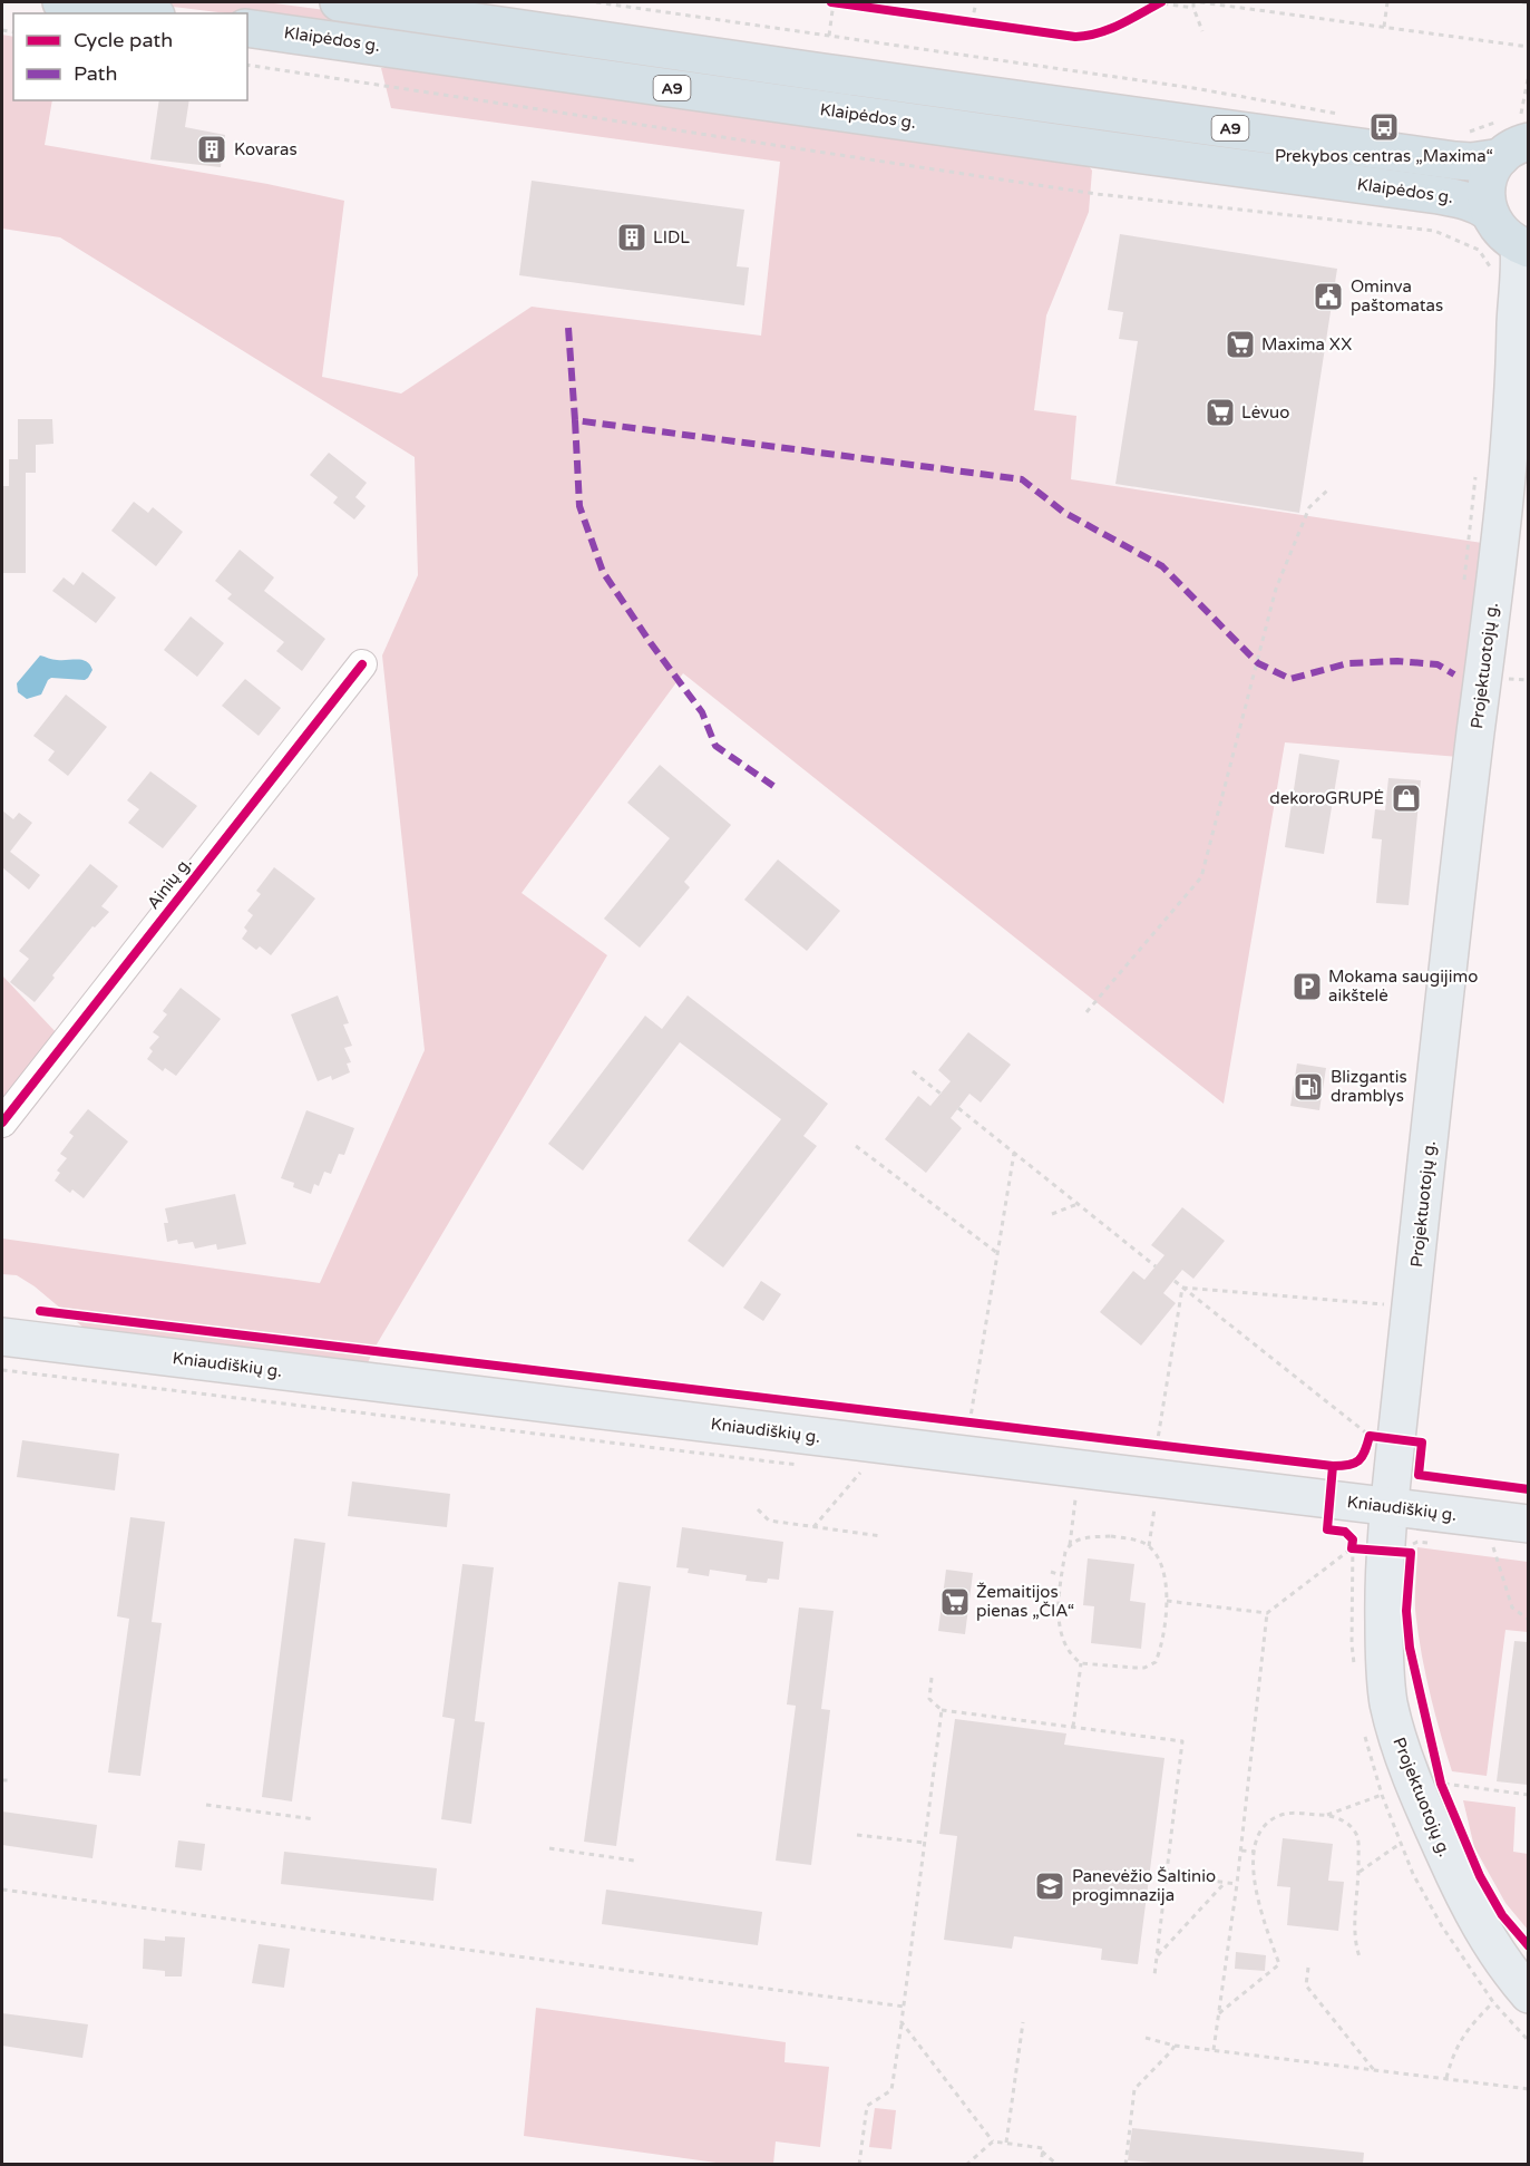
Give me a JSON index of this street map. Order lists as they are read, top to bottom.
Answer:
{
  "streets": {
    "highway": ["Klaipėdos g.", "A9"],
    "main road": ["Projektuotojų g.", "Kniaudiškių g."],
    "street": ["Ainių g."]
  },
  "crossings": [
    ["Klaipėdos g.", "Projektuotojų g."],
    ["Projektuotojų g.", "Kniaudiškių g."]
  ],
  "places": {
    "bus stop": ["Prekybos centras „Maxima“"],
    "building": ["Kovaras", "LIDL"],
    "public building": ["Ominva paštomatas"],
    "supermarket": ["Maxima XX", "Lėvuo", "Žemaitijos pienas „ČIA“"],
    "shop": ["dekoroGRUPĖ"],
    "parking": ["Mokama saugijimo aikštelė"],
    "fuel station": ["Blizgantis dramblys"],
    "school or university": ["Panevėžio Šaltinio progimnazija"]
  },
  "legend": ["Cycle path", "Path"]
}
